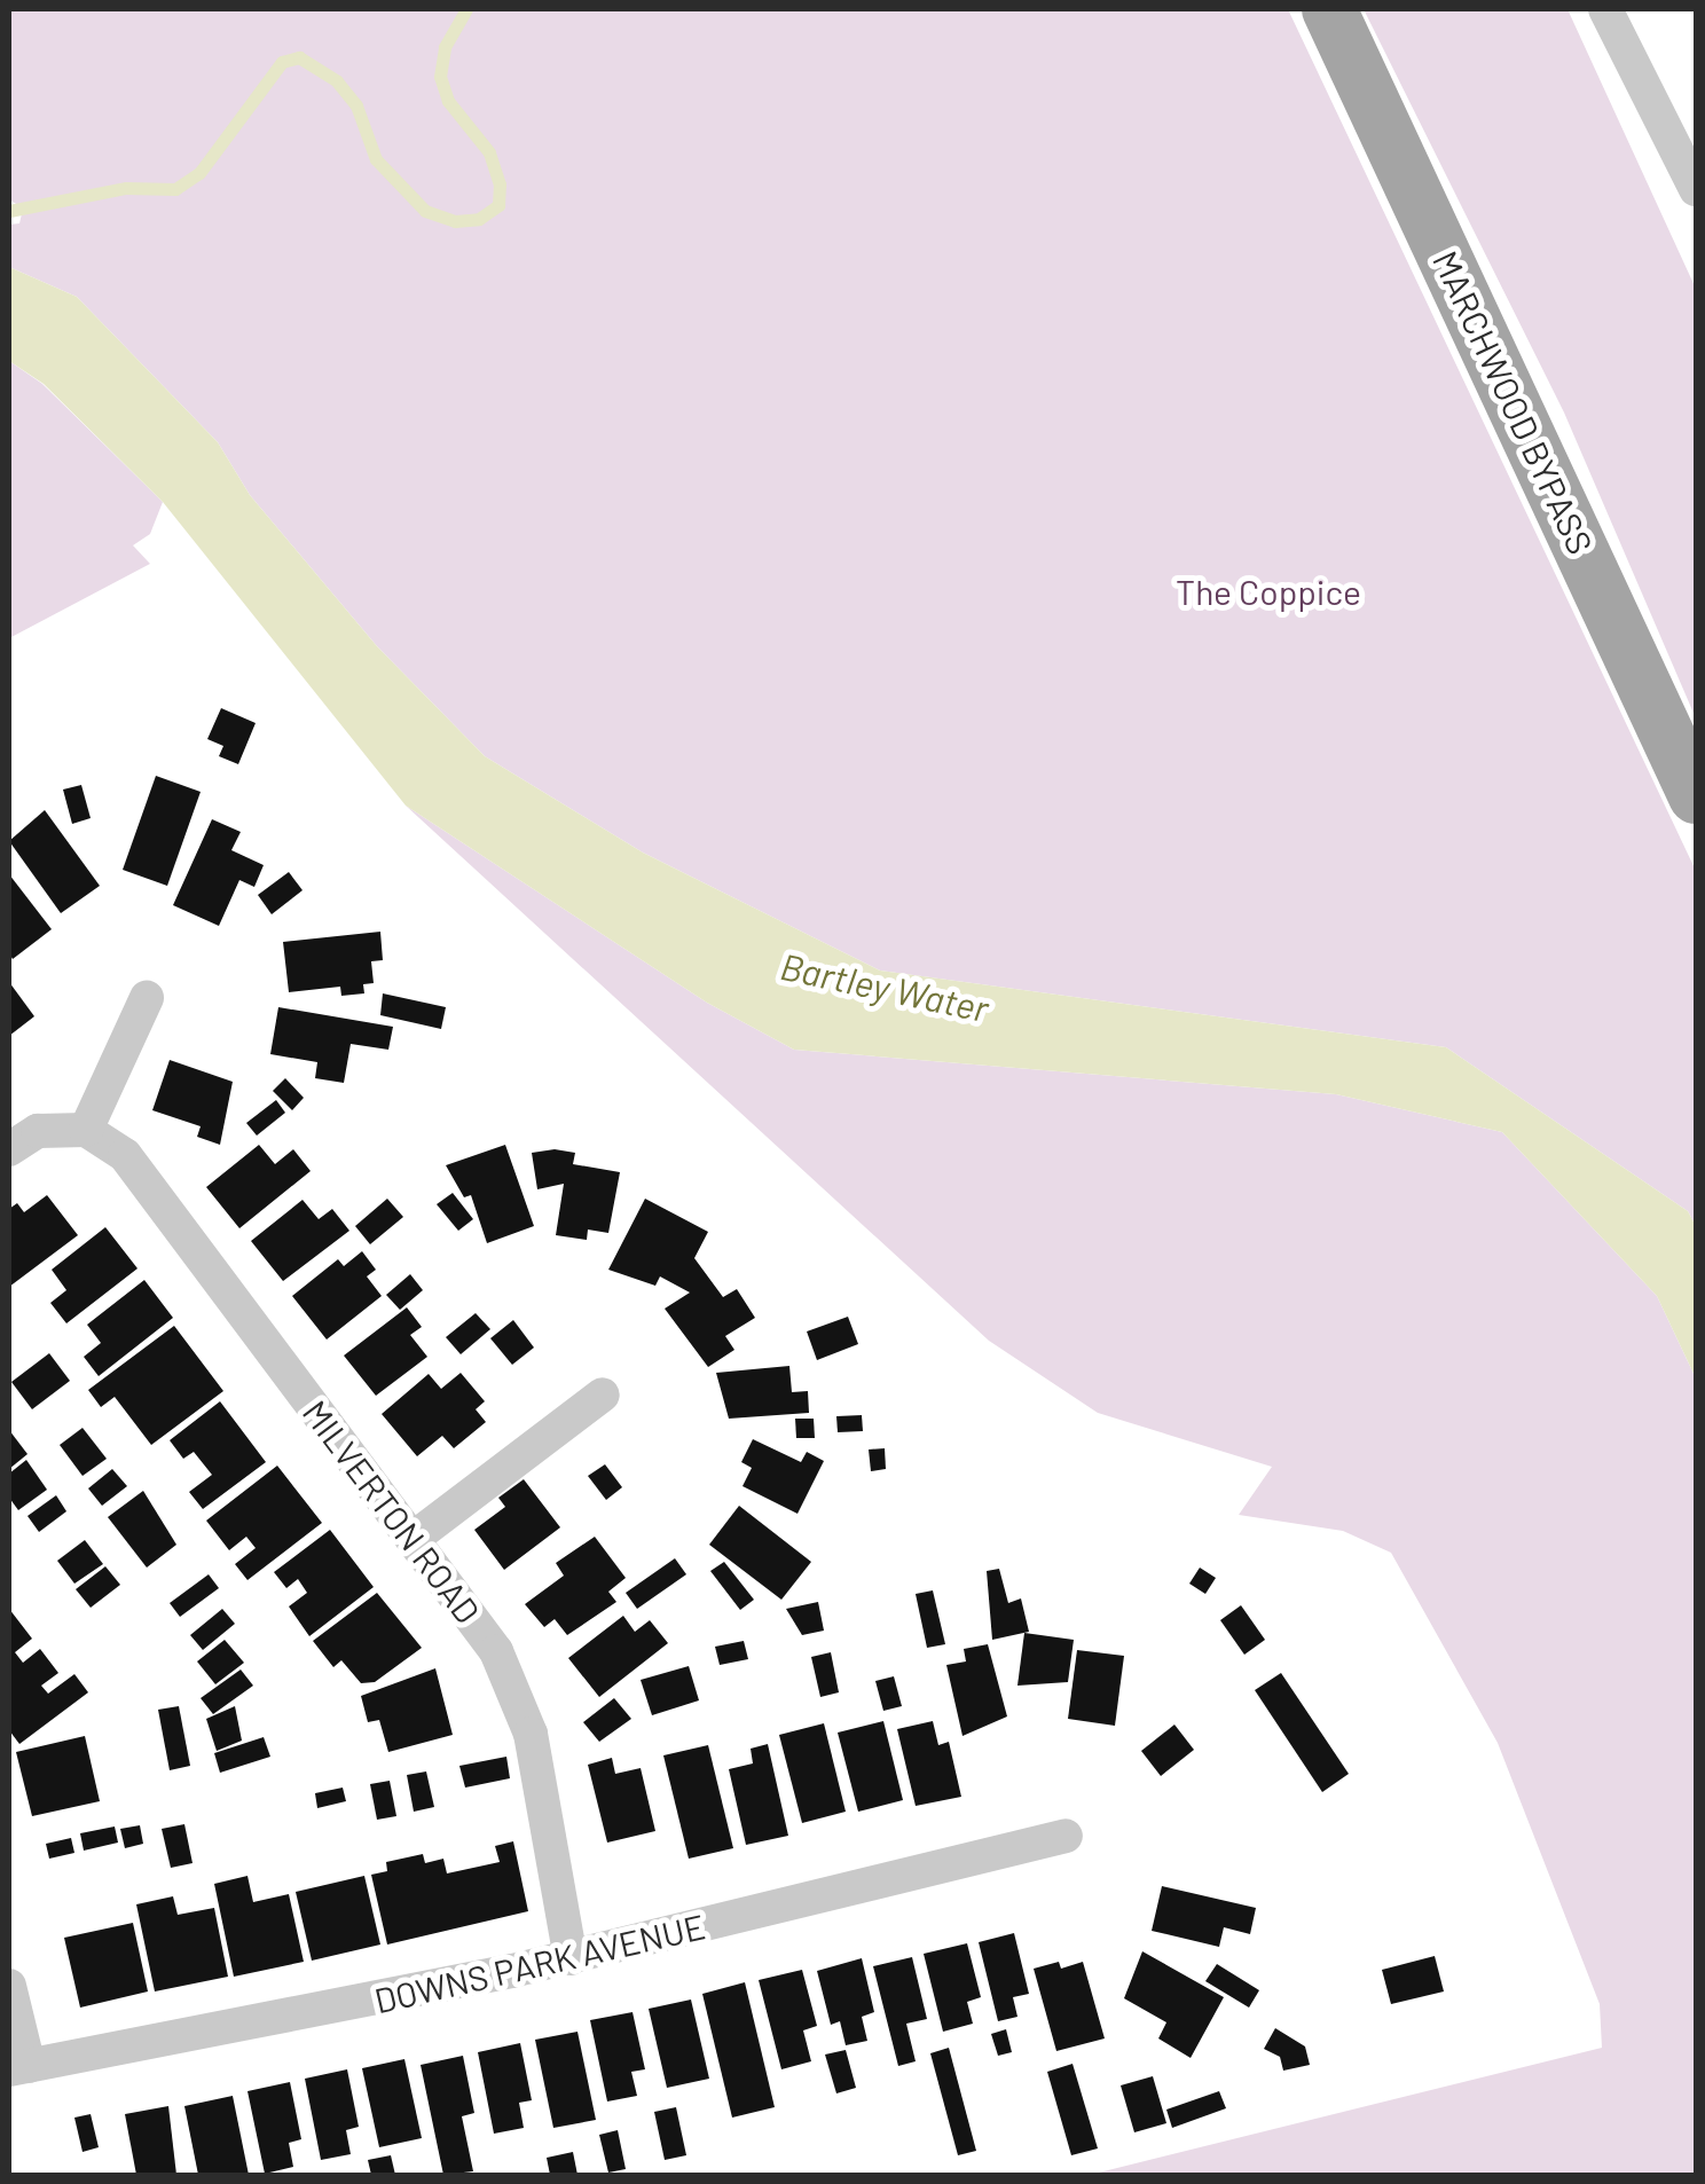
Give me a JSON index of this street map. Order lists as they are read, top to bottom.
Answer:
{
  "streets": {
    "main road": ["MARCHWOOD BYPASS"],
    "street": ["MILVERTON ROAD", "DOWNS PARK AVENUE"]
  },
  "crossings": [
    ["MILVERTON ROAD", "DOWNS PARK AVENUE"]
  ],
  "water": ["Bartley Water"],
  "parks": ["The Coppice"]
}
